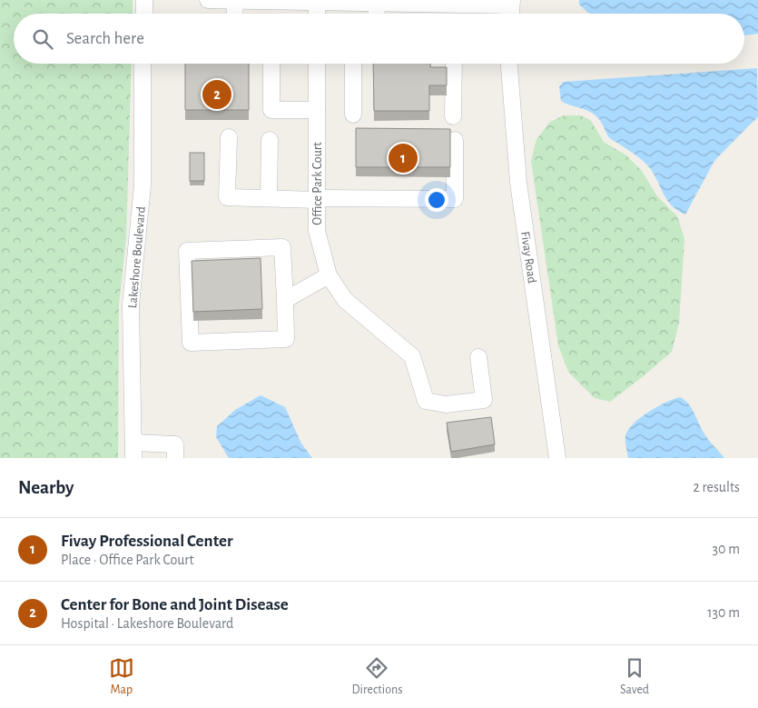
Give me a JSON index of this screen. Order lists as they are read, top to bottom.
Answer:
{
  "streets": {
    "street": ["Office Park Court", "Lakeshore Boulevard", "Fivay Road"]
  },
  "page": {
    "search": "Search here",
    "pins": ["2", "1"],
    "heading": ["Nearby", "2 results"],
    "list": [
      {
        "mark": "1",
        "name": "Fivay Professional Center",
        "note": "Place · Office Park Court",
        "value": "30 m"
      },
      {
        "mark": "2",
        "name": "Center for Bone and Joint Disease",
        "note": "Hospital · Lakeshore Boulevard",
        "value": "130 m"
      }
    ],
    "nav": ["Map", "Directions", "Saved"]
  }
}
